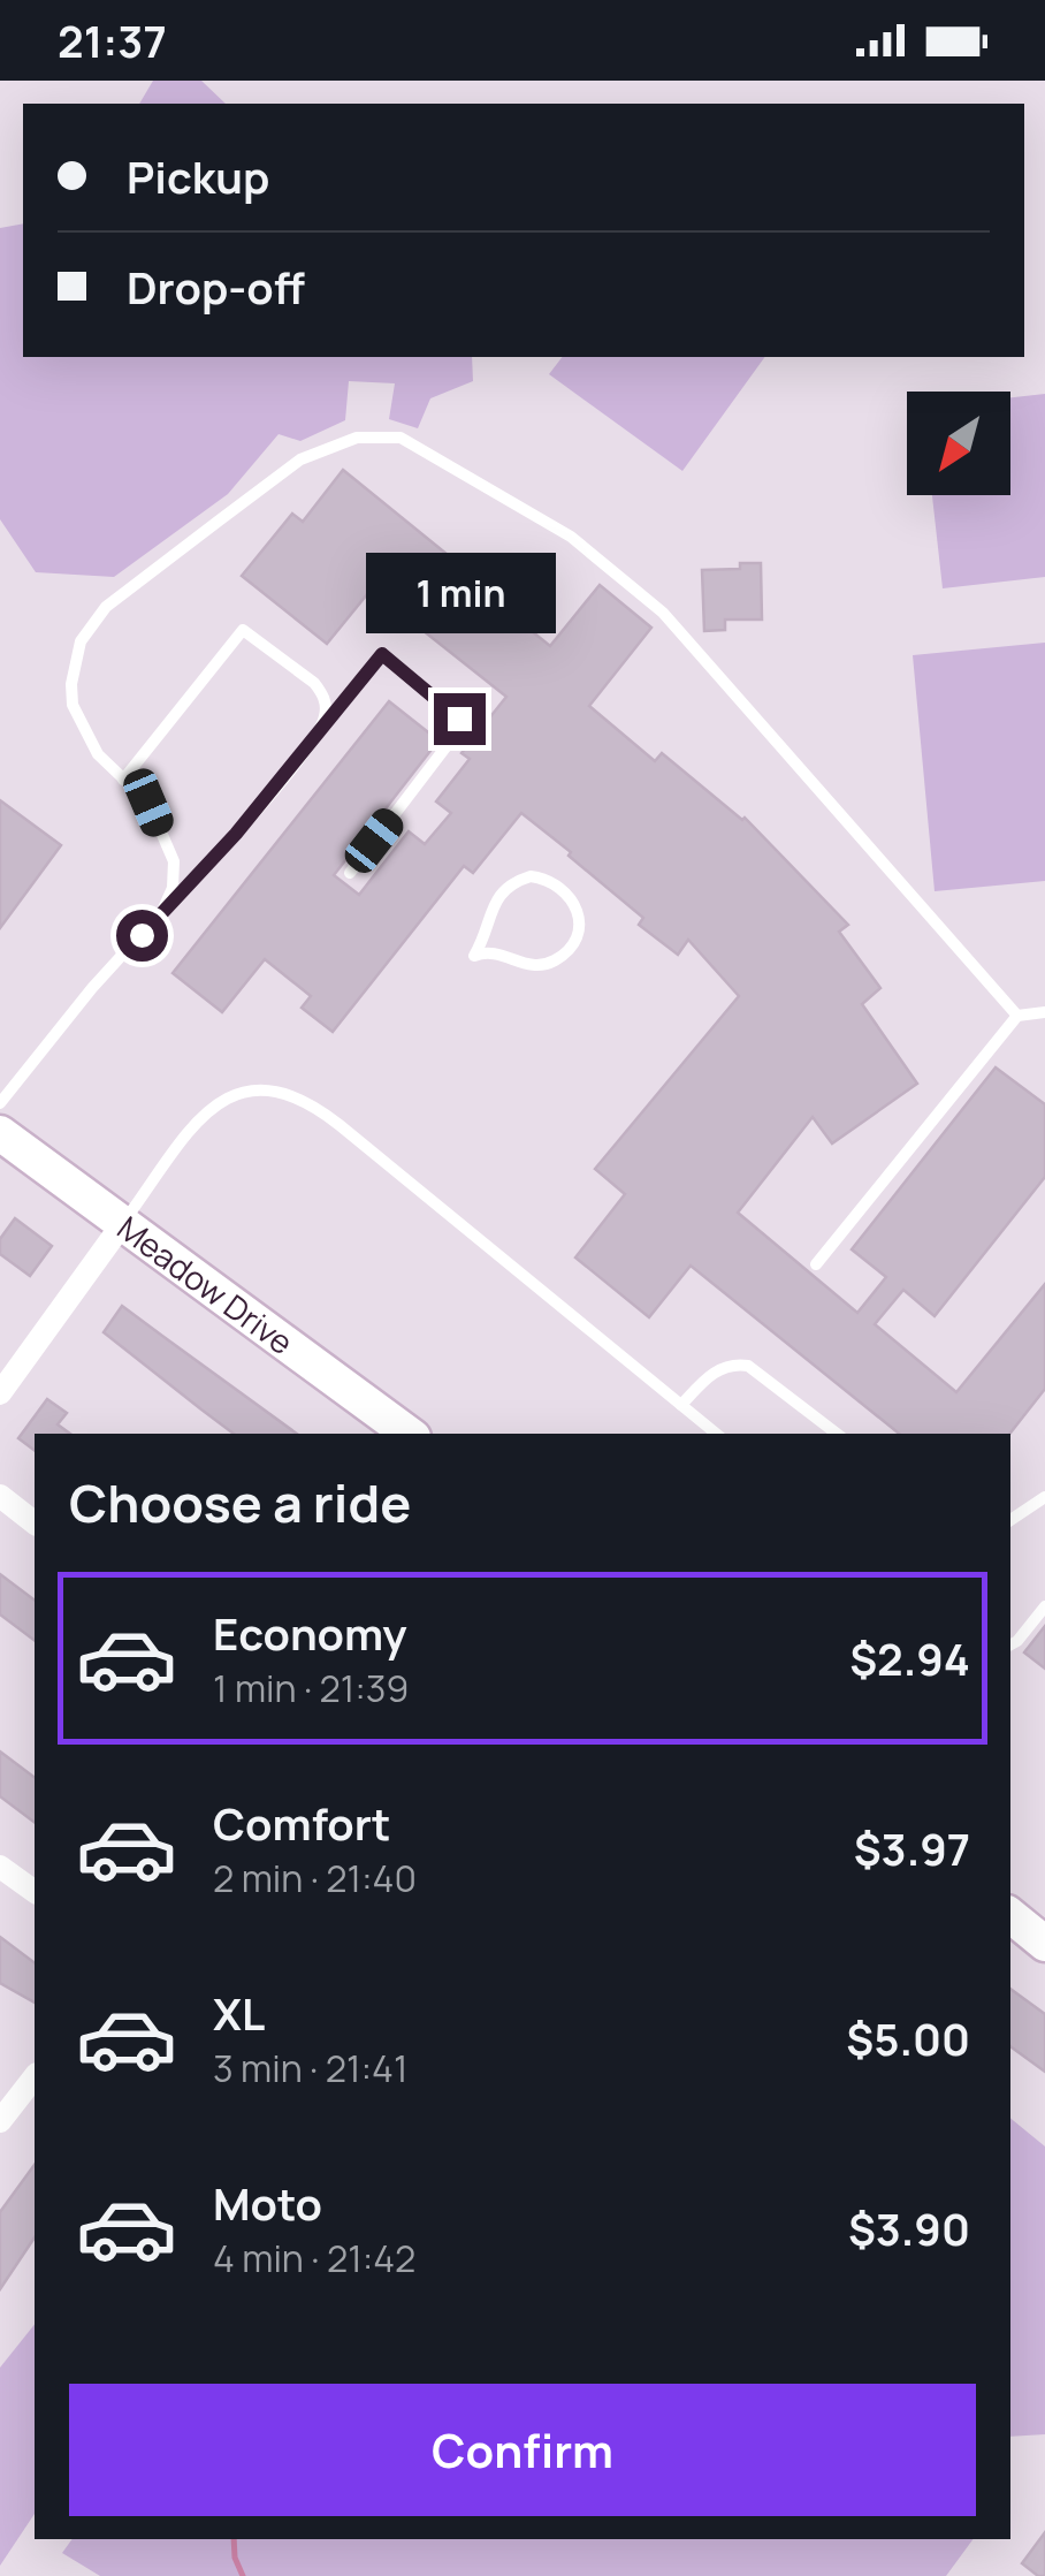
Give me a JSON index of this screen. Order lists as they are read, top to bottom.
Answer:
{
  "streets": {
    "street": ["Meadow Drive"]
  },
  "north": "bottom left",
  "page": {
    "status": "21:37",
    "banner": ["Pickup", "Drop-off"],
    "bubble": "1 min",
    "heading": "Choose a ride",
    "list": [
      {
        "name": "Economy",
        "note": "1 min · 21:39",
        "value": "$2.94"
      },
      {
        "name": "Comfort",
        "note": "2 min · 21:40",
        "value": "$3.97"
      },
      {
        "name": "XL",
        "note": "3 min · 21:41",
        "value": "$5.00"
      },
      {
        "name": "Moto",
        "note": "4 min · 21:42",
        "value": "$3.90"
      }
    ],
    "buttons": "Confirm"
  }
}
